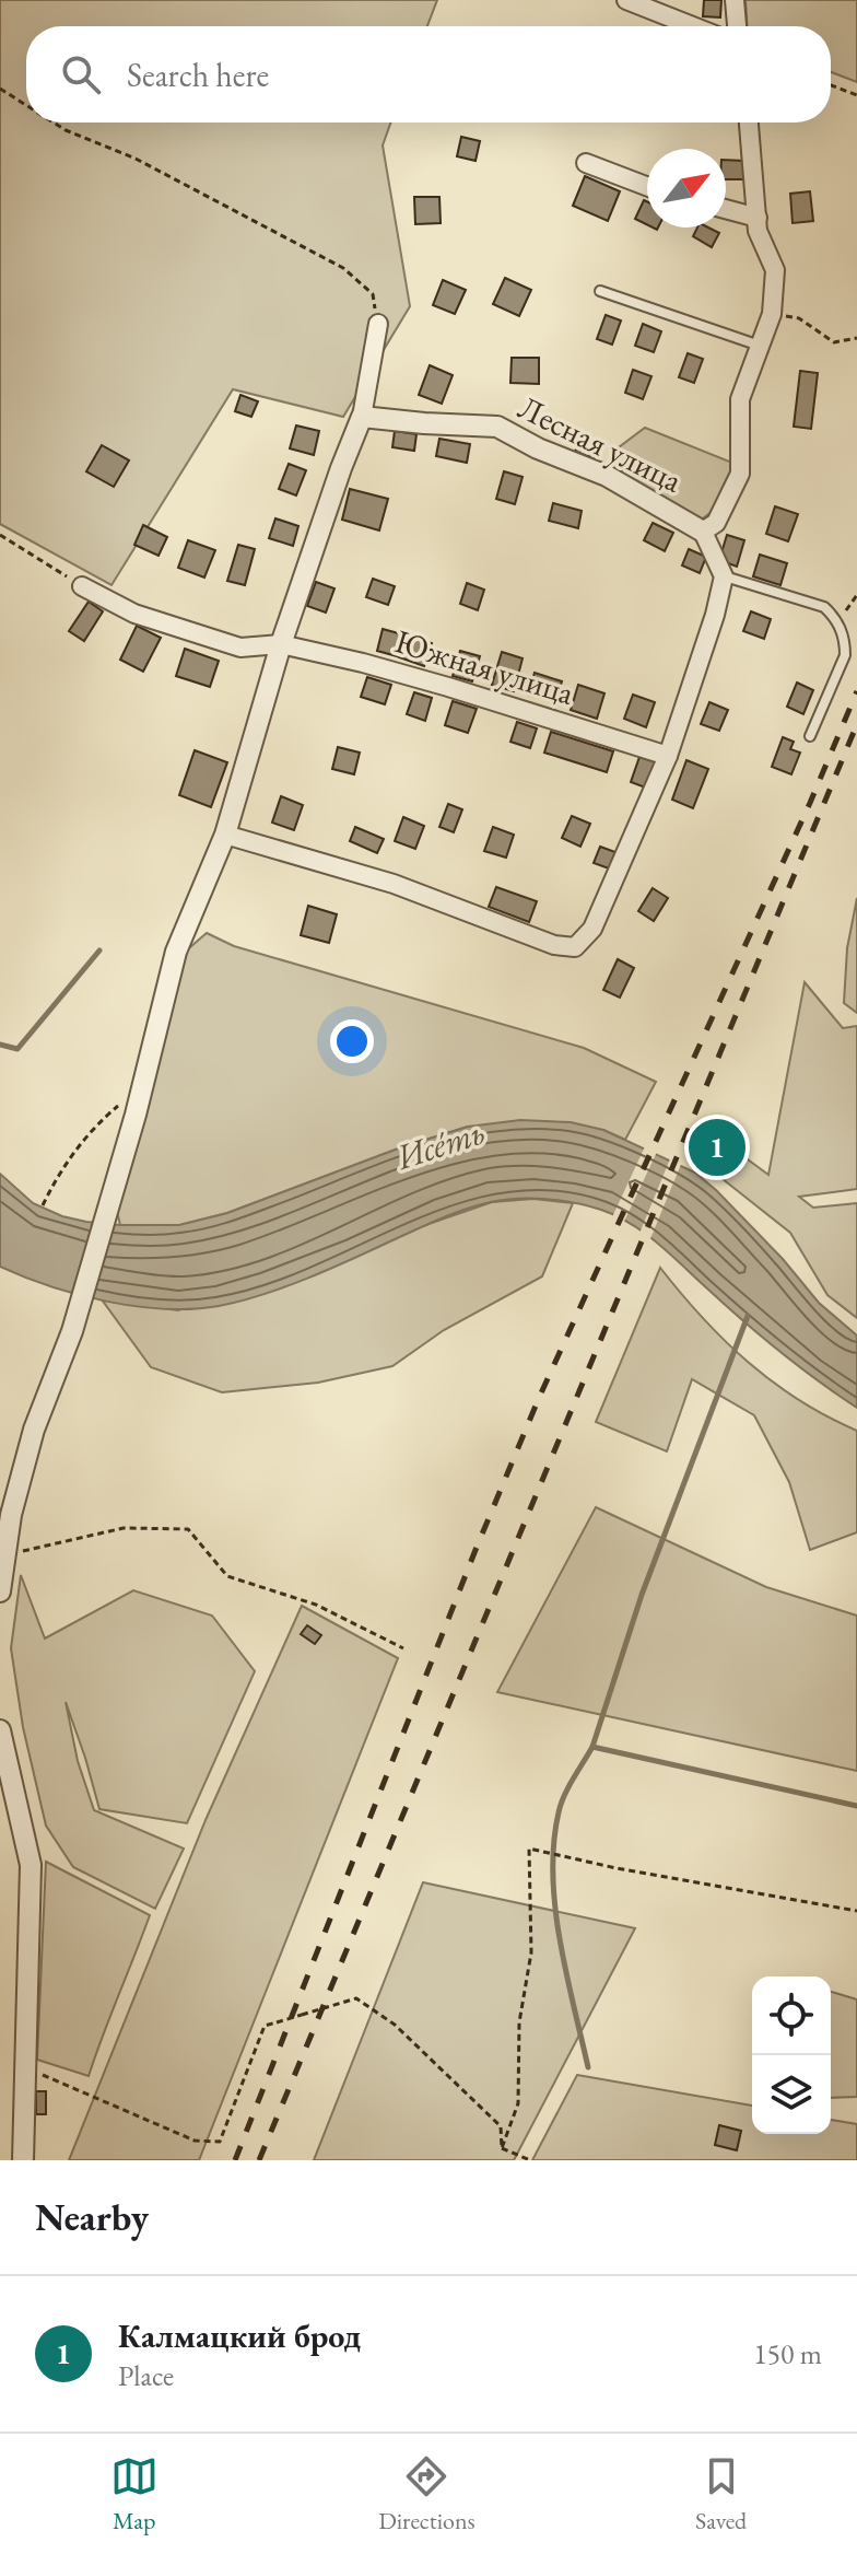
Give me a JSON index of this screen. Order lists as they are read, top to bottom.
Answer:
{
  "streets": {
    "street": ["Лесная улица", "Южная улица"]
  },
  "water": ["Исе́ть"],
  "north": "top right",
  "page": {
    "search": "Search here",
    "pins": "1",
    "heading": "Nearby",
    "list": [
      {
        "mark": "1",
        "name": "Калмацкий брод",
        "note": "Place",
        "value": "150 m"
      }
    ],
    "nav": ["Map", "Directions", "Saved"]
  }
}
